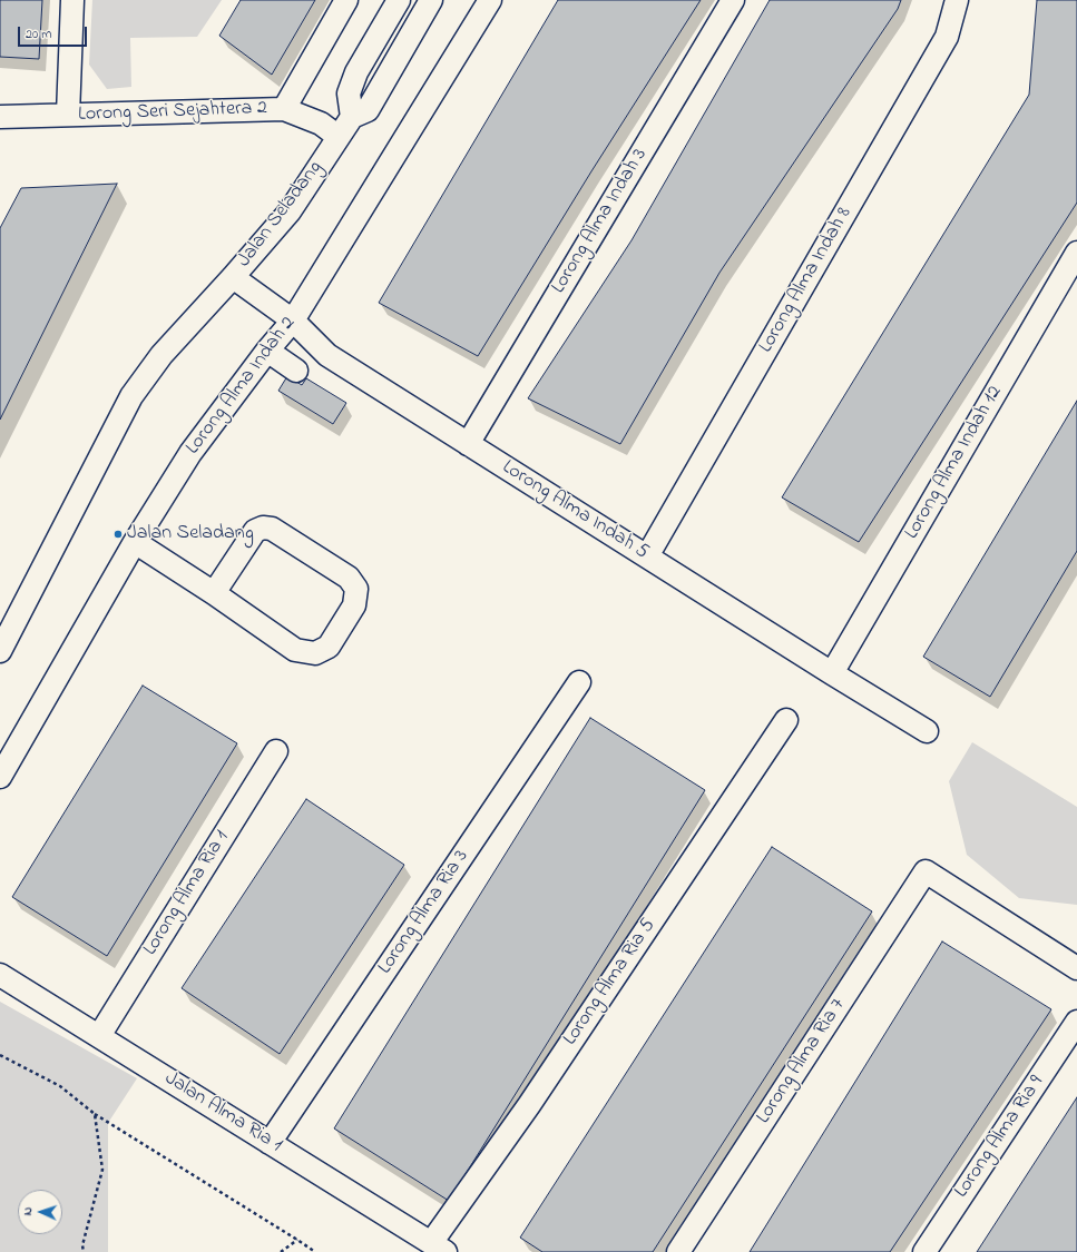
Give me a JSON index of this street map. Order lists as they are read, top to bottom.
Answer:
{
  "streets": {
    "street": [
      "Lorong Seri Sejahtera 2",
      "Jalan Seladang",
      "Lorong Alma Indah 3",
      "Lorong Alma Indah 8",
      "Lorong Alma Indah 2",
      "Lorong Alma Indah 12",
      "Lorong Alma Indah 5",
      "Lorong Alma Ria 1",
      "Lorong Alma Ria 3",
      "Lorong Alma Ria 5",
      "Lorong Alma Ria 7",
      "Jalan Alma Ria 1",
      "Lorong Alma Ria 9"
    ]
  },
  "crossings": [
    ["Lorong Seri Sejahtera 2", "Jalan Seladang"],
    ["Jalan Seladang", "Lorong Alma Indah 5"],
    ["Lorong Alma Indah 3", "Lorong Alma Indah 5"],
    ["Lorong Alma Indah 8", "Lorong Alma Indah 5"],
    ["Lorong Alma Indah 2", "Lorong Alma Indah 5"],
    ["Lorong Alma Indah 12", "Lorong Alma Indah 5"],
    ["Lorong Alma Ria 1", "Jalan Alma Ria 1"],
    ["Lorong Alma Ria 3", "Jalan Alma Ria 1"],
    ["Lorong Alma Ria 5", "Jalan Alma Ria 1"]
  ],
  "places": ["Jalan Seladang"],
  "scale_bar": "20 m",
  "north": "left"
}
